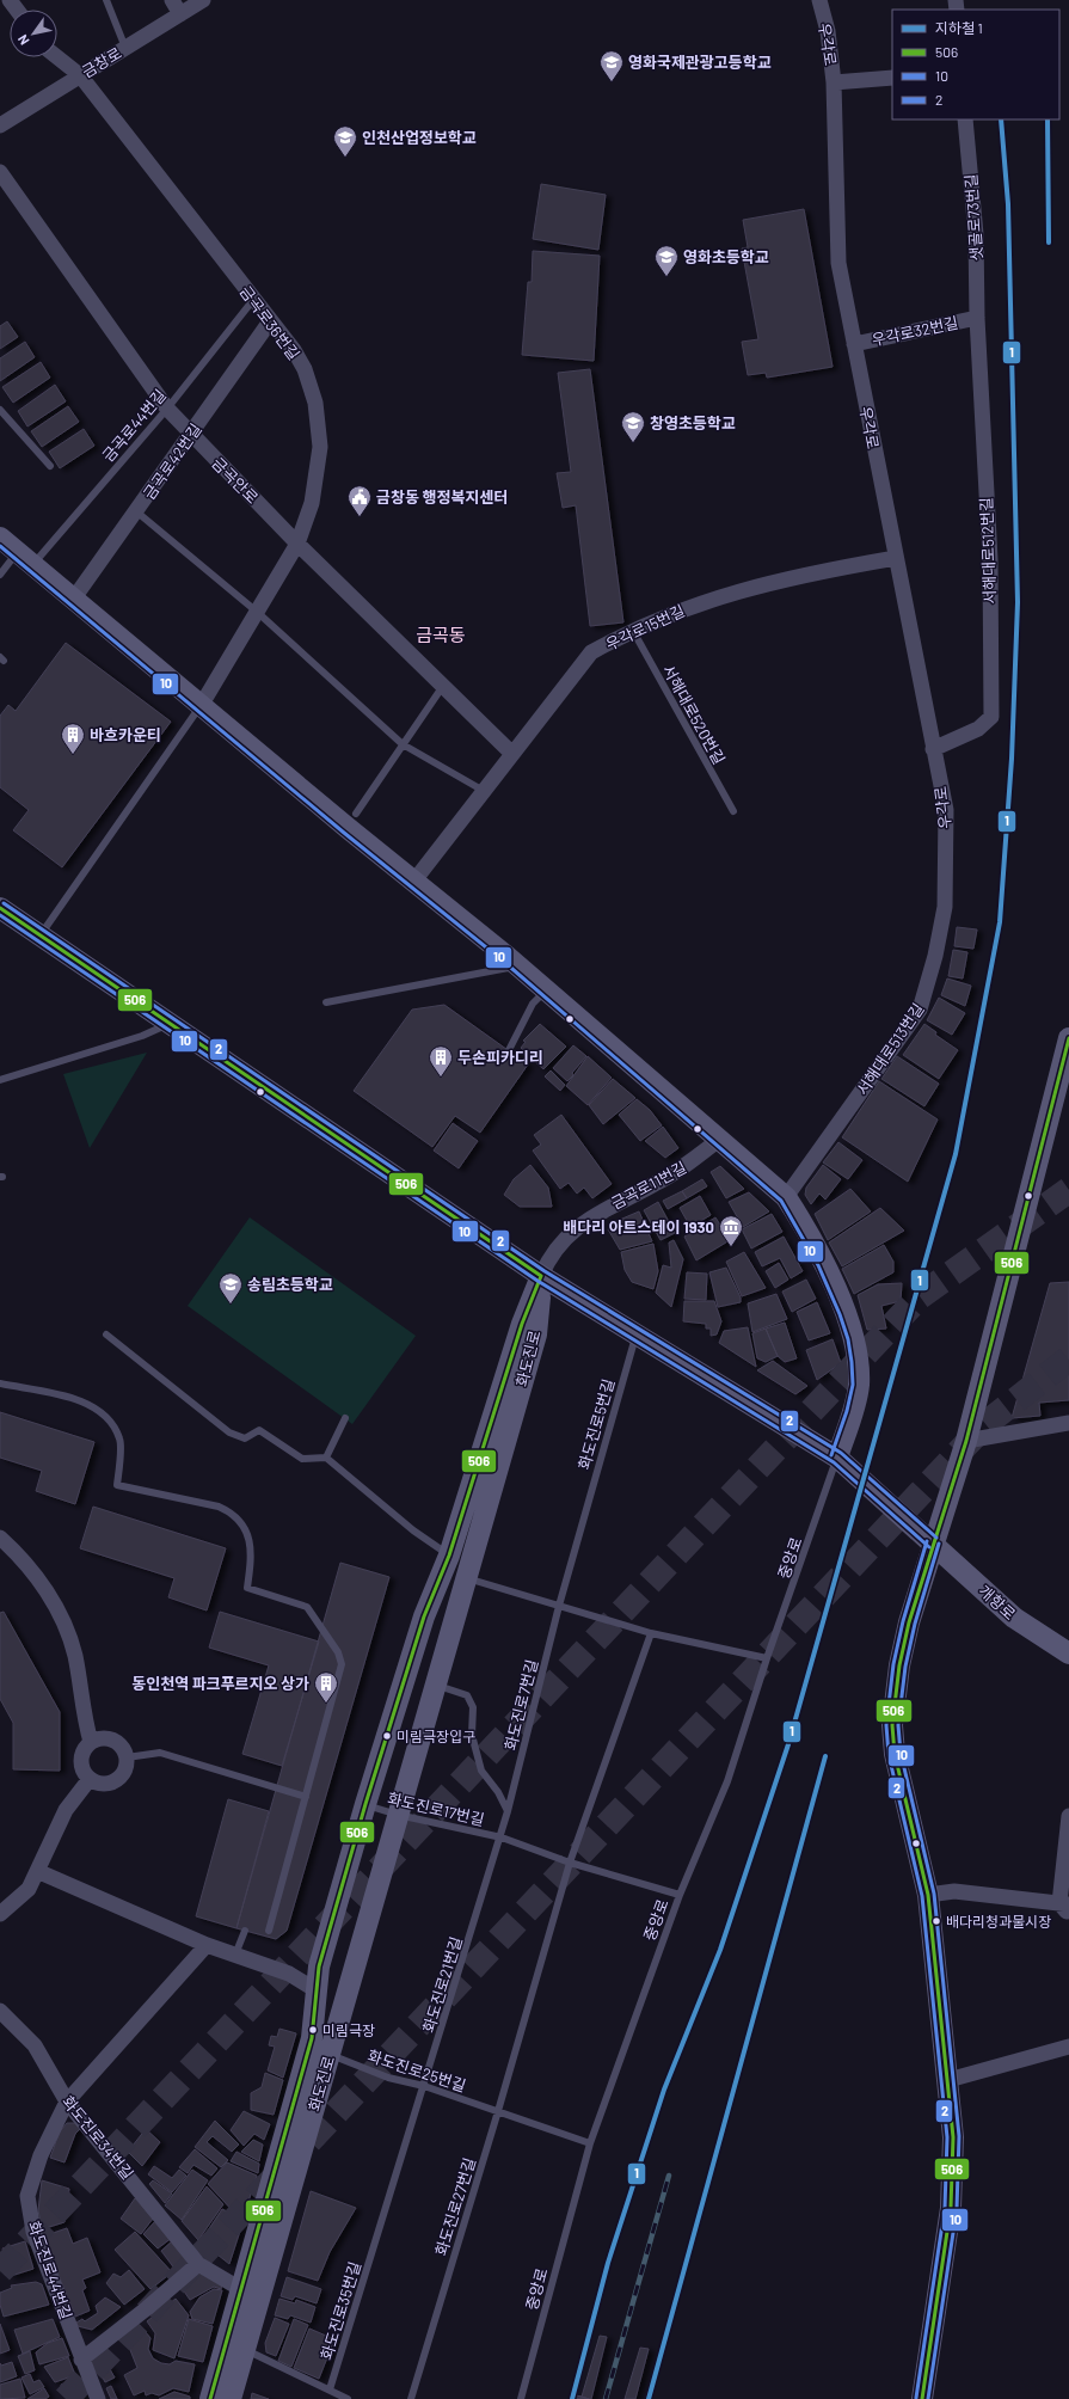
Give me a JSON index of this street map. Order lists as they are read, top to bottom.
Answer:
{
  "streets": {
    "street": [
      "우각로",
      "금창로",
      "샛골로73번길",
      "금곡로36번길",
      "우각로32번길",
      "금곡로42번길",
      "금곡안로",
      "서해대로512번길",
      "우각로15번길",
      "서해대로513번길",
      "금곡로11번길",
      "화도진로",
      "개항로",
      "화도진로34번길",
      "화도진로44번길"
    ],
    "lane": [
      "금곡로44번길",
      "서해대로520번길",
      "화도진로5번길",
      "중앙로",
      "화도진로7번길",
      "화도진로17번길",
      "화도진로21번길",
      "화도진로25번길",
      "화도진로27번길",
      "화도진로35번길"
    ]
  },
  "crossings": [
    ["우각로", "우각로32번길"],
    ["우각로", "서해대로512번길"],
    ["우각로", "우각로15번길"],
    ["우각로", "서해대로513번길"],
    ["금창로", "금곡로36번길"],
    ["샛골로73번길", "우각로32번길"],
    ["샛골로73번길", "서해대로512번길"],
    ["금곡로36번길", "금곡로44번길"],
    ["금곡로36번길", "금곡로42번길"],
    ["금곡로36번길", "금곡안로"],
    ["우각로32번길", "서해대로512번길"],
    ["금곡로44번길", "금곡안로"],
    ["금곡로42번길", "금곡안로"],
    ["금곡안로", "우각로15번길"],
    ["우각로15번길", "서해대로520번길"],
    ["금곡로11번길", "화도진로"],
    ["금곡로11번길", "개항로"],
    ["화도진로", "개항로"],
    ["화도진로", "화도진로17번길"],
    ["화도진로", "화도진로25번길"],
    ["화도진로", "화도진로34번길"],
    ["화도진로5번길", "개항로"],
    ["화도진로5번길", "화도진로7번길"],
    ["중앙로", "개항로"],
    ["중앙로", "화도진로17번길"],
    ["중앙로", "화도진로25번길"],
    ["화도진로17번길", "화도진로21번길"],
    ["화도진로21번길", "화도진로25번길"],
    ["화도진로21번길", "화도진로35번길"],
    ["화도진로25번길", "화도진로27번길"],
    ["화도진로34번길", "화도진로44번길"]
  ],
  "districts": ["금곡동"],
  "places": {
    "school or university": [
      "영화국제관광고등학교",
      "인천산업정보학교",
      "영화초등학교",
      "창영초등학교",
      "송림초등학교"
    ],
    "public building": ["금창동 행정복지센터"],
    "building": ["바흐카운티", "두손피카디리", "동인천역 파크푸르지오 상가"],
    "museum": ["배다리 아트스테이 1930"],
    "other": ["미림극장입구", "배다리청과물시장", "미림극장"]
  },
  "lines": [
    "metro line 1",
    "transit line 10",
    "transit line 2",
    "transit line 506"
  ],
  "legend": [
    "지하철 1",
    "506",
    "10",
    "2"
  ],
  "north": "bottom left"
}
